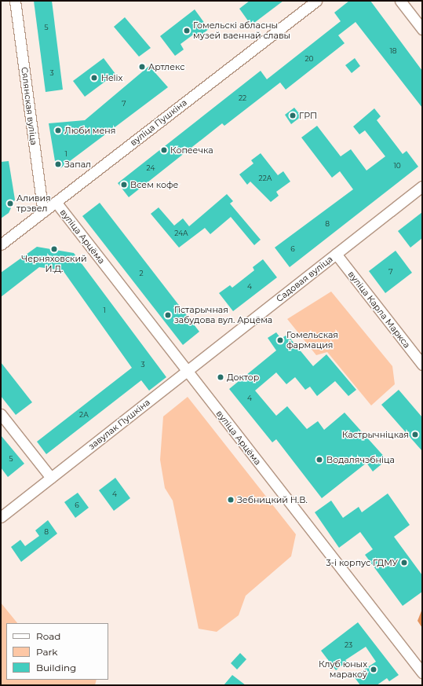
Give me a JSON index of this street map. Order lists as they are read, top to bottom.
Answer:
{
  "streets": {
    "street": [
      "Сялянская вуліца",
      "вуліца Пушкіна",
      "вуліца Арцёма",
      "Садовая вуліца",
      "вуліца Карла Маркса",
      "завулак Пушкіна"
    ]
  },
  "crossings": [
    ["Сялянская вуліца", "вуліца Пушкіна"],
    ["вуліца Пушкіна", "вуліца Арцёма"],
    ["вуліца Арцёма", "Садовая вуліца"],
    ["вуліца Арцёма", "завулак Пушкіна"],
    ["Садовая вуліца", "вуліца Карла Маркса"],
    ["Садовая вуліца", "завулак Пушкіна"]
  ],
  "places": [
    "Гомельскі абласны музей ваеннай славы",
    "Артлекс",
    "Helix",
    "ГРП",
    "Люби меня",
    "Копеечка",
    "Запал",
    "Всем кофе",
    "Аливия трэвел",
    "Черняховский И.Д.",
    "Гістарычная забудова вул. Арцёма",
    "Гомельская фармация",
    "Доктор",
    "Кастрычніцкая",
    "Водалячэбніца",
    "Зебницкий Н.В.",
    "3-і корпус ГДМУ",
    "Клуб юных маракоў"
  ],
  "house_numbers": [
    "5",
    "18",
    "20",
    "3",
    "22",
    "7",
    "1",
    "10",
    "24",
    "22А",
    "8",
    "24А",
    "6",
    "7",
    "2",
    "4",
    "1",
    "3",
    "4",
    "2А",
    "5",
    "4",
    "6",
    "8",
    "23"
  ],
  "legend": ["Road", "Park", "Building"]
}
